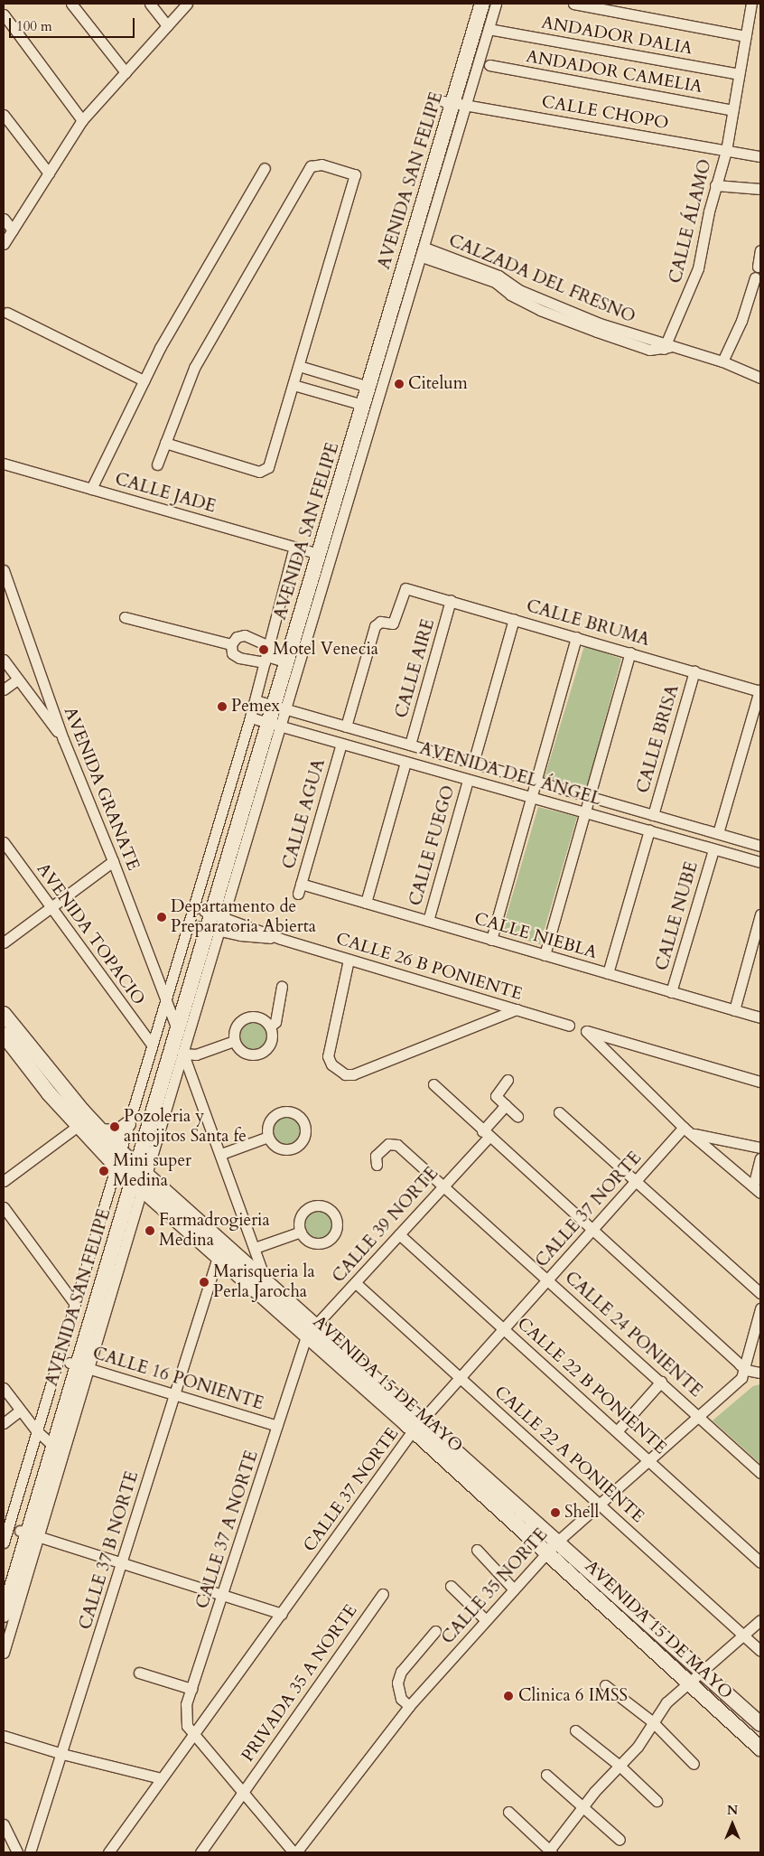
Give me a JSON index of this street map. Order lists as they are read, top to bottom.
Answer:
{
  "streets": {
    "main road": ["AVENIDA SAN FELIPE", "AVENIDA 15 DE MAYO"],
    "street": [
      "ANDADOR DALIA",
      "ANDADOR CAMELIA",
      "CALLE CHOPO",
      "CALLE ÁLAMO",
      "CALZADA DEL FRESNO",
      "CALLE JADE",
      "CALLE BRUMA",
      "CALLE AIRE",
      "CALLE BRISA",
      "AVENIDA DEL ÁNGEL",
      "AVENIDA GRANATE",
      "CALLE AGUA",
      "CALLE FUEGO",
      "CALLE NUBE",
      "AVENIDA TOPACIO",
      "CALLE NIEBLA",
      "CALLE 26 B PONIENTE",
      "CALLE 37 NORTE",
      "CALLE 39 NORTE",
      "CALLE 24 PONIENTE",
      "CALLE 16 PONIENTE",
      "CALLE 22 B PONIENTE",
      "CALLE 22 A PONIENTE",
      "CALLE 37 A NORTE",
      "CALLE 37 B NORTE",
      "CALLE 35 NORTE",
      "PRIVADA 35 A NORTE"
    ]
  },
  "crossings": [
    ["ANDADOR DALIA", "CALLE ÁLAMO"],
    ["ANDADOR CAMELIA", "CALLE ÁLAMO"],
    ["CALLE CHOPO", "AVENIDA SAN FELIPE"],
    ["CALLE CHOPO", "CALLE ÁLAMO"],
    ["AVENIDA SAN FELIPE", "CALZADA DEL FRESNO"],
    ["AVENIDA SAN FELIPE", "CALLE JADE"],
    ["AVENIDA SAN FELIPE", "AVENIDA DEL ÁNGEL"],
    ["AVENIDA SAN FELIPE", "AVENIDA GRANATE"],
    ["AVENIDA SAN FELIPE", "AVENIDA TOPACIO"],
    ["AVENIDA SAN FELIPE", "CALLE 26 B PONIENTE"],
    ["AVENIDA SAN FELIPE", "CALLE 16 PONIENTE"],
    ["AVENIDA SAN FELIPE", "AVENIDA 15 DE MAYO"],
    ["CALLE ÁLAMO", "CALZADA DEL FRESNO"],
    ["CALLE BRUMA", "CALLE AIRE"],
    ["CALLE BRUMA", "CALLE BRISA"],
    ["CALLE BRUMA", "AVENIDA DEL ÁNGEL"],
    ["CALLE AIRE", "AVENIDA DEL ÁNGEL"],
    ["CALLE BRISA", "AVENIDA DEL ÁNGEL"],
    ["AVENIDA DEL ÁNGEL", "CALLE AGUA"],
    ["AVENIDA DEL ÁNGEL", "CALLE FUEGO"],
    ["AVENIDA DEL ÁNGEL", "CALLE NUBE"],
    ["AVENIDA GRANATE", "AVENIDA 15 DE MAYO"],
    ["CALLE AGUA", "CALLE NIEBLA"],
    ["CALLE FUEGO", "CALLE NIEBLA"],
    ["CALLE NUBE", "CALLE NIEBLA"],
    ["CALLE 37 NORTE", "CALLE 24 PONIENTE"],
    ["CALLE 37 NORTE", "AVENIDA 15 DE MAYO"],
    ["CALLE 37 NORTE", "CALLE 22 B PONIENTE"],
    ["CALLE 37 NORTE", "CALLE 22 A PONIENTE"],
    ["CALLE 37 NORTE", "CALLE 37 A NORTE"],
    ["CALLE 39 NORTE", "CALLE 24 PONIENTE"],
    ["CALLE 39 NORTE", "AVENIDA 15 DE MAYO"],
    ["CALLE 39 NORTE", "CALLE 22 B PONIENTE"],
    ["CALLE 39 NORTE", "CALLE 22 A PONIENTE"],
    ["CALLE 39 NORTE", "CALLE 37 A NORTE"],
    ["CALLE 24 PONIENTE", "CALLE 35 NORTE"],
    ["CALLE 16 PONIENTE", "CALLE 37 A NORTE"],
    ["CALLE 16 PONIENTE", "CALLE 37 B NORTE"],
    ["AVENIDA 15 DE MAYO", "CALLE 37 A NORTE"],
    ["AVENIDA 15 DE MAYO", "CALLE 37 B NORTE"],
    ["AVENIDA 15 DE MAYO", "CALLE 35 NORTE"],
    ["CALLE 22 B PONIENTE", "CALLE 35 NORTE"],
    ["CALLE 22 A PONIENTE", "CALLE 35 NORTE"]
  ],
  "places": [
    "Citelum",
    "Motel Venecia",
    "Pemex",
    "Departamento de Preparatoria Abierta",
    "Pozoleria y antojitos Santa fe",
    "Mini super Medina",
    "Farmadrogieria Medina",
    "Marisqueria la Perla Jarocha",
    "Shell",
    "Clinica 6 IMSS"
  ],
  "scale_bar": "100 m",
  "north": "top"
}
